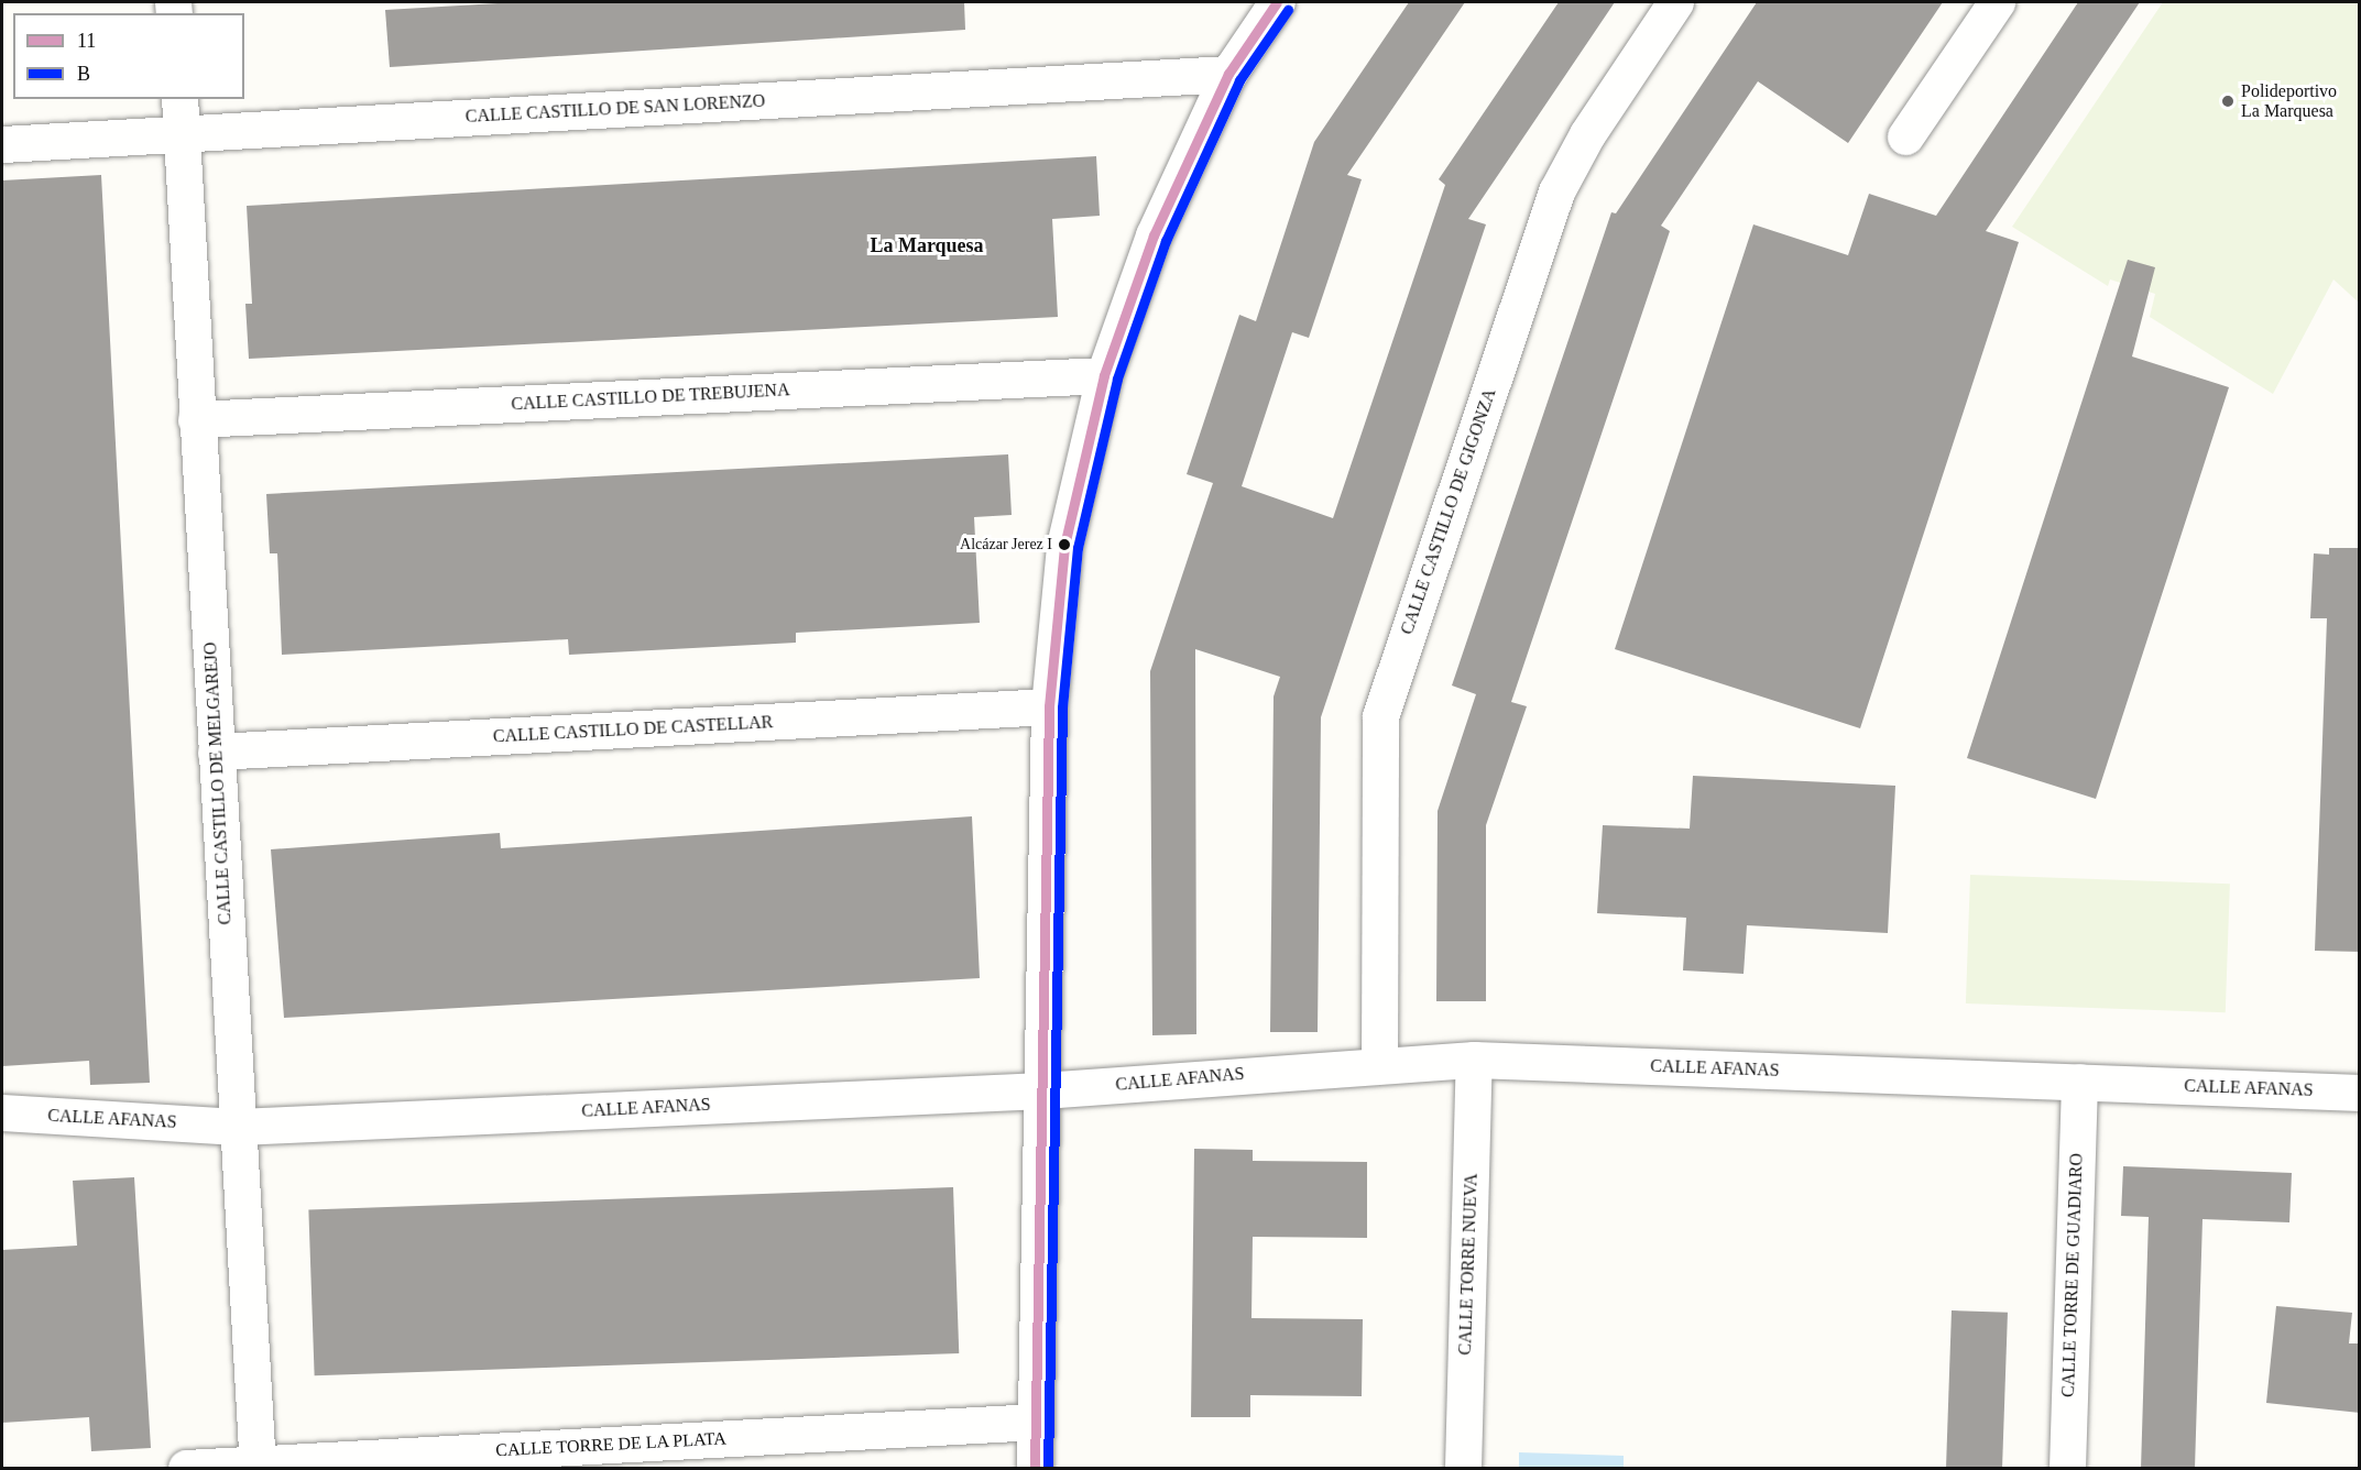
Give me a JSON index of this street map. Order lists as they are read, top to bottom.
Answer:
{
  "streets": {
    "street": [
      "CALLE CASTILLO DE SAN LORENZO",
      "CALLE CASTILLO DE TREBUJENA",
      "CALLE CASTILLO DE GIGONZA",
      "CALLE CASTILLO DE CASTELLAR",
      "CALLE CASTILLO DE MELGAREJO",
      "CALLE AFANAS",
      "CALLE TORRE NUEVA",
      "CALLE TORRE DE GUADIARO",
      "CALLE TORRE DE LA PLATA"
    ]
  },
  "crossings": [
    ["CALLE CASTILLO DE SAN LORENZO", "CALLE CASTILLO DE MELGAREJO"],
    ["CALLE CASTILLO DE TREBUJENA", "CALLE CASTILLO DE MELGAREJO"],
    ["CALLE CASTILLO DE GIGONZA", "CALLE AFANAS"],
    ["CALLE CASTILLO DE CASTELLAR", "CALLE CASTILLO DE MELGAREJO"],
    ["CALLE CASTILLO DE MELGAREJO", "CALLE AFANAS"],
    ["CALLE CASTILLO DE MELGAREJO", "CALLE TORRE DE LA PLATA"],
    ["CALLE AFANAS", "CALLE TORRE NUEVA"],
    ["CALLE AFANAS", "CALLE TORRE DE GUADIARO"]
  ],
  "districts": ["La Marquesa"],
  "places": ["Polideportivo La Marquesa", "Alcázar Jerez I"],
  "lines": ["transit line 11", "transit line B"],
  "legend": ["11", "B"]
}
